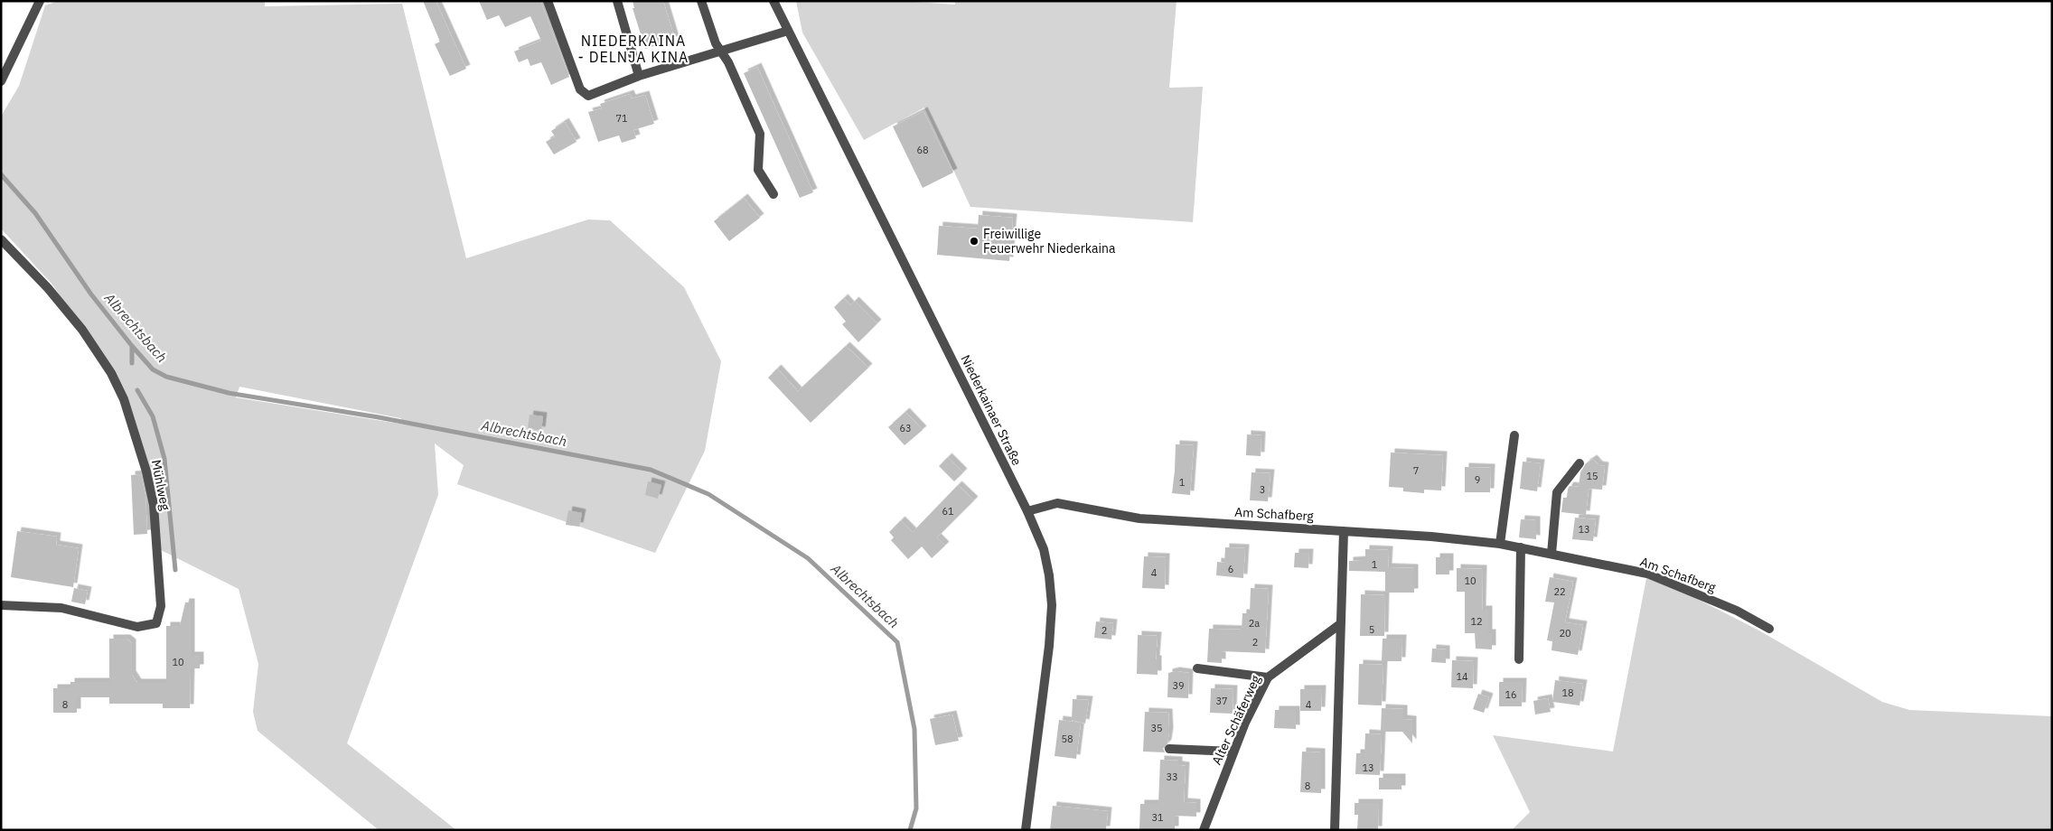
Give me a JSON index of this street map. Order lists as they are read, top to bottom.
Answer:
{
  "streets": {
    "street": [
      "Niederkainaer Straße",
      "Mühlweg",
      "Am Schafberg",
      "Alter Schäferweg"
    ]
  },
  "crossings": [
    ["Niederkainaer Straße", "Am Schafberg"]
  ],
  "districts": ["NIEDERKAINA - DELNJA KINA"],
  "water": ["Albrechtsbach"],
  "places": ["Freiwillige Feuerwehr Niederkaina"],
  "house_numbers": [
    "71",
    "68",
    "63",
    "7",
    "15",
    "9",
    "1",
    "3",
    "61",
    "13",
    "1",
    "6",
    "4",
    "10",
    "22",
    "12",
    "2a",
    "5",
    "2",
    "20",
    "2",
    "10",
    "14",
    "39",
    "18",
    "16",
    "37",
    "8",
    "4",
    "35",
    "58",
    "13",
    "33",
    "8",
    "31"
  ]
}
